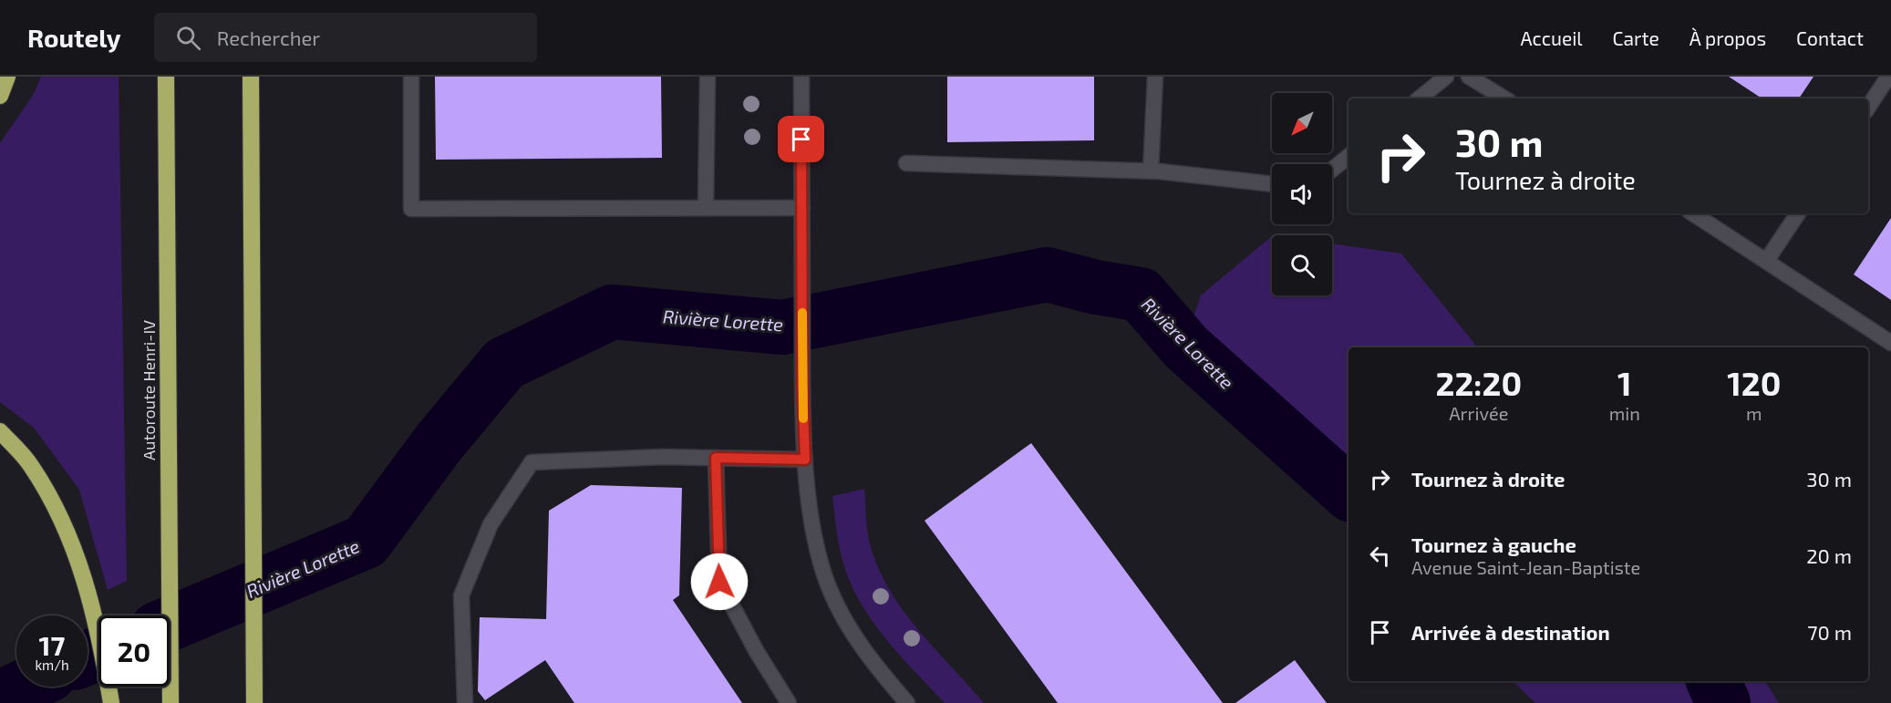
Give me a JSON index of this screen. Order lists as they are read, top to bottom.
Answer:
{
  "streets": {
    "highway": ["Autoroute Henri-IV"]
  },
  "water": ["Rivière Lorette"],
  "north": "bottom left",
  "page": {
    "header": "Routely",
    "search": "Rechercher",
    "nav": [
      "Accueil",
      "Carte",
      "À propos",
      "Contact"
    ],
    "turn": ["30 m", "Tournez à droite"],
    "eta": [
      "22:20",
      "Arrivée",
      "1",
      "min",
      "120",
      "m"
    ],
    "list": [
      {
        "name": "Tournez à droite",
        "value": "30 m"
      },
      {
        "name": "Tournez à gauche",
        "note": "Avenue Saint-Jean-Baptiste",
        "value": "20 m"
      },
      {
        "name": "Arrivée à destination",
        "value": "70 m"
      }
    ],
    "speed": "17 km/h",
    "limit": "20"
  }
}
